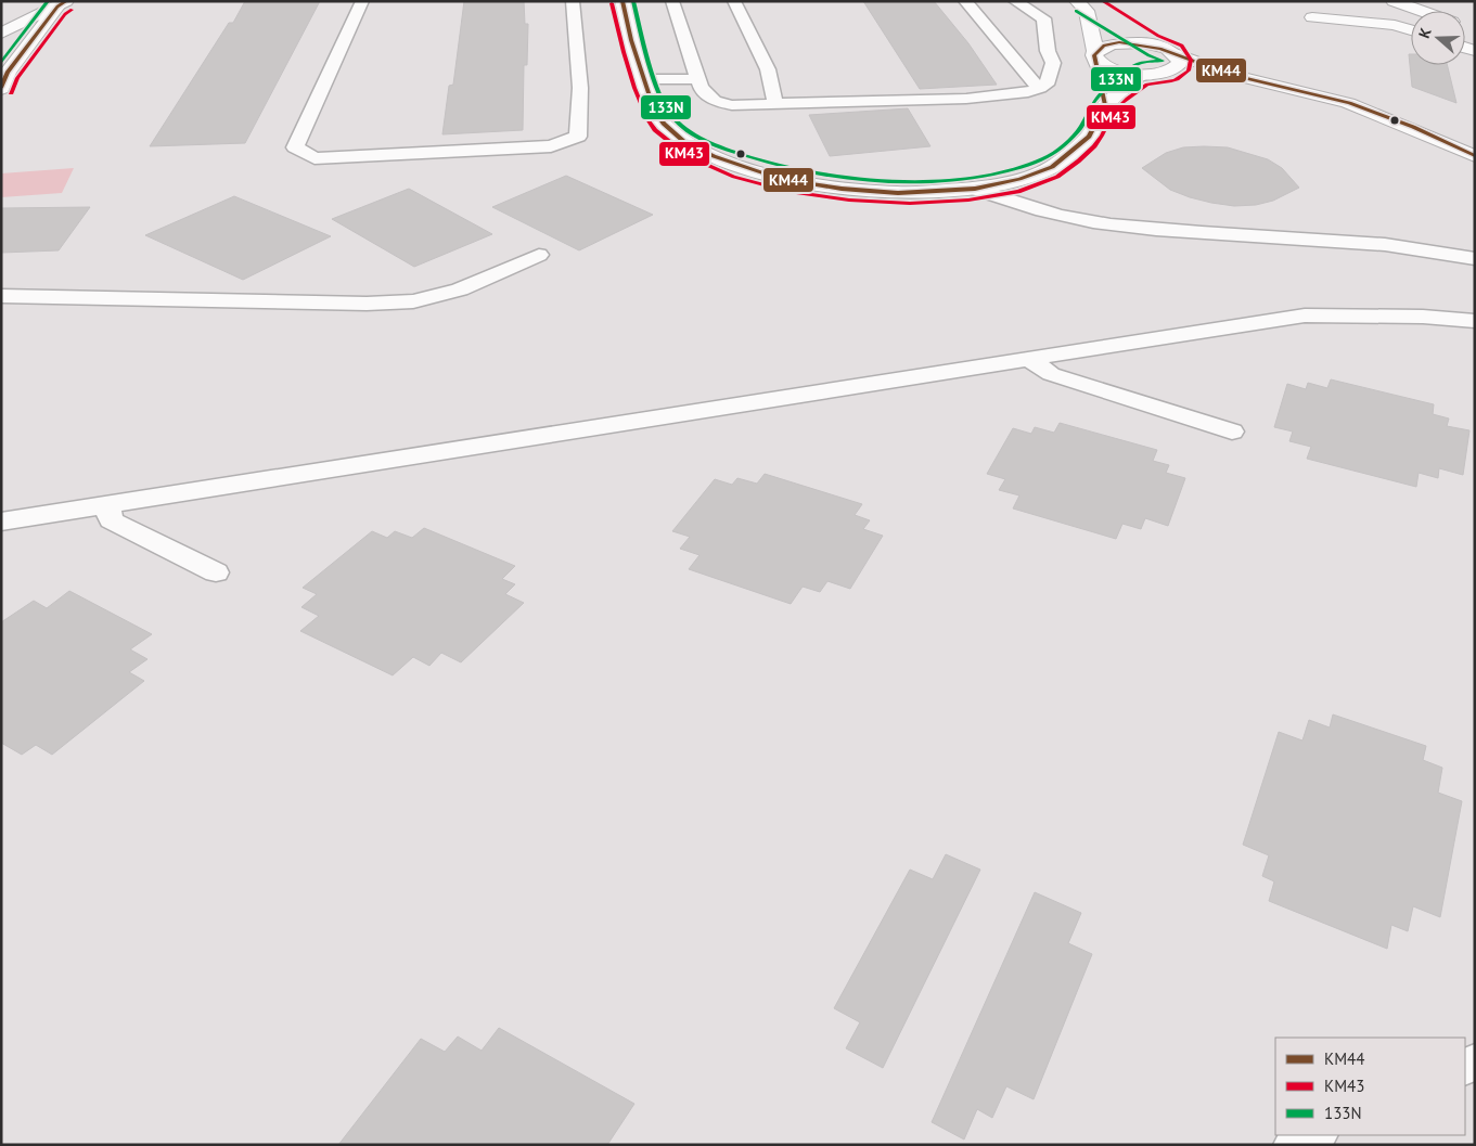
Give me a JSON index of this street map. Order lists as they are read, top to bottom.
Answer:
{
  "lines": ["transit line KM44", "transit line KM43", "transit line 133N"],
  "legend": ["KM44", "KM43", "133N"],
  "north": "left"
}
